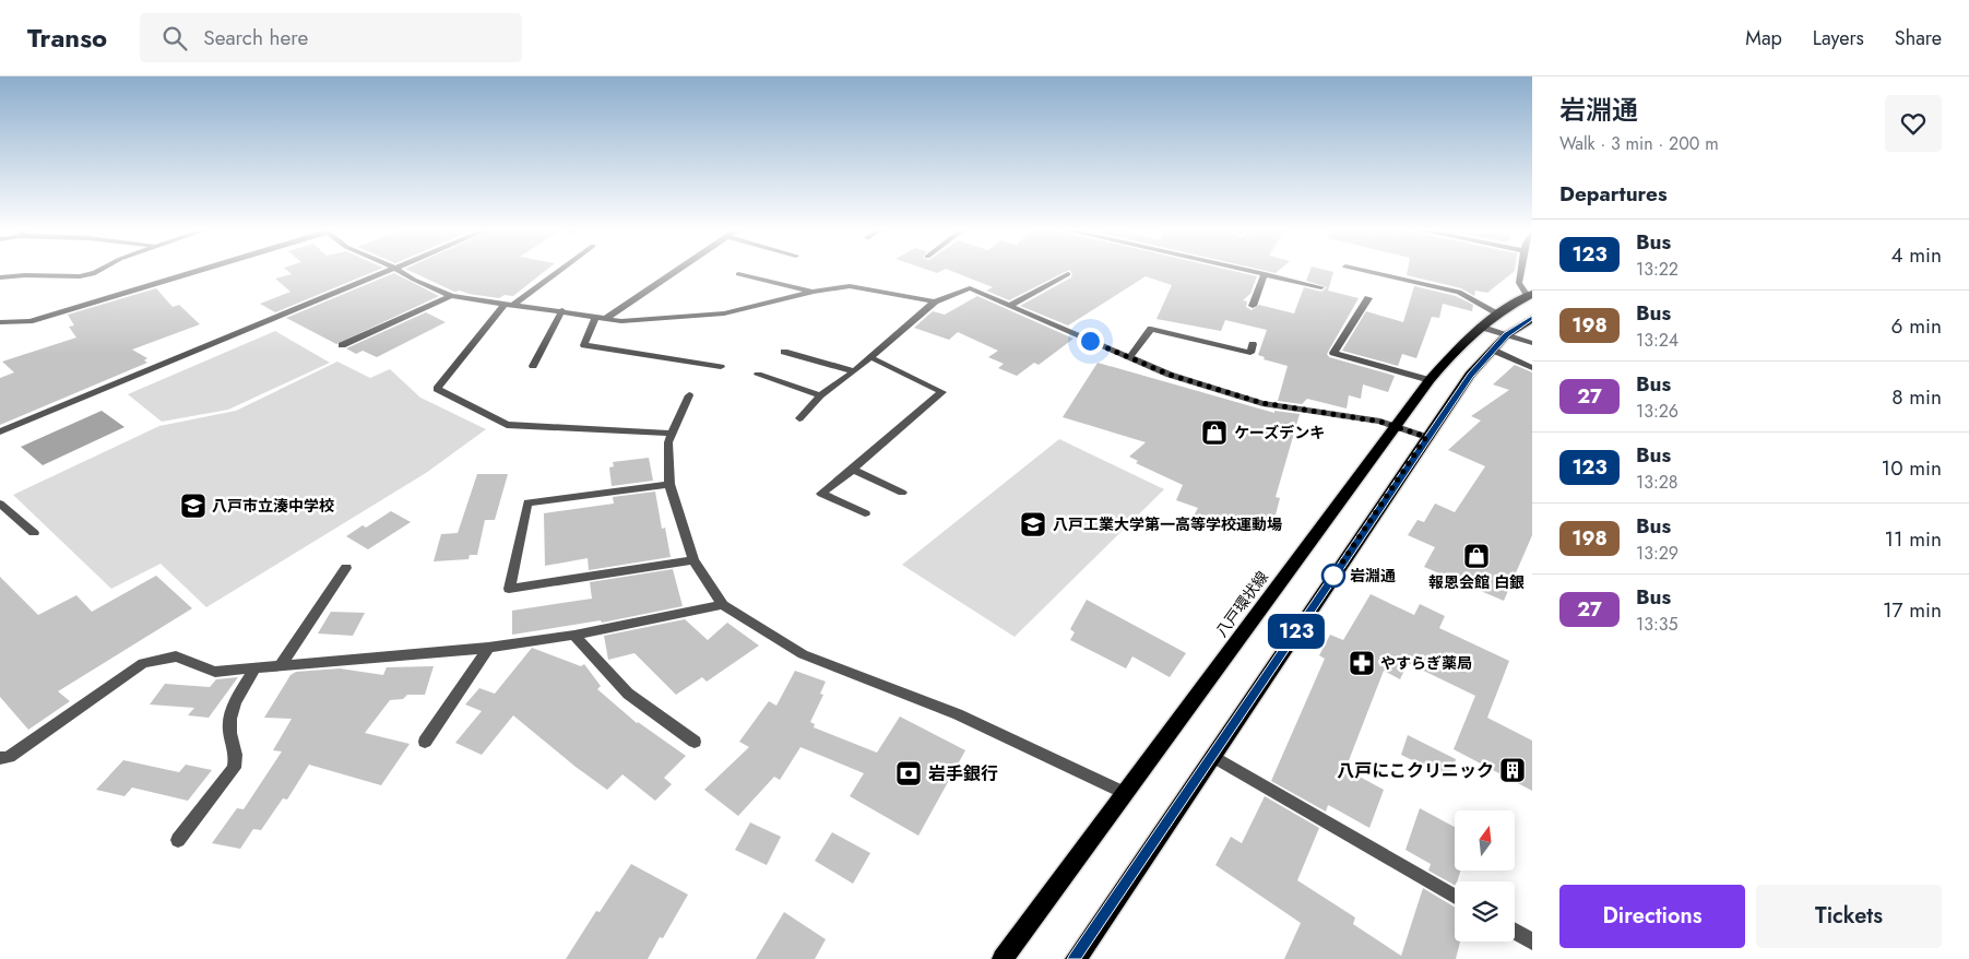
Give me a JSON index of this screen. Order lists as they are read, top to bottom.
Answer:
{
  "streets": {
    "main road": ["八戸環状線"]
  },
  "places": {
    "shop": ["ケーズデンキ", "報恩会館 白銀"],
    "school or university": ["八戸市立湊中学校", "八戸工業大学第一高等学校運動場"],
    "other": ["岩淵通"],
    "pharmacy": ["やすらぎ薬局"],
    "building": ["八戸にこクリニック"],
    "bank": ["岩手銀行"]
  },
  "lines": ["bus line 123"],
  "north": "top",
  "page": {
    "header": "Transo",
    "search": "Search here",
    "nav": ["Map", "Layers", "Share"],
    "on_map": "123",
    "heading": [
      ["岩淵通", "Walk · 3 min · 200 m"],
      "Departures"
    ],
    "list": [
      {
        "mark": "123",
        "name": "Bus",
        "note": "13:22",
        "value": "4 min"
      },
      {
        "mark": "198",
        "name": "Bus",
        "note": "13:24",
        "value": "6 min"
      },
      {
        "mark": "27",
        "name": "Bus",
        "note": "13:26",
        "value": "8 min"
      },
      {
        "mark": "123",
        "name": "Bus",
        "note": "13:28",
        "value": "10 min"
      },
      {
        "mark": "198",
        "name": "Bus",
        "note": "13:29",
        "value": "11 min"
      },
      {
        "mark": "27",
        "name": "Bus",
        "note": "13:35",
        "value": "17 min"
      }
    ],
    "buttons": ["Directions", "Tickets"]
  }
}
